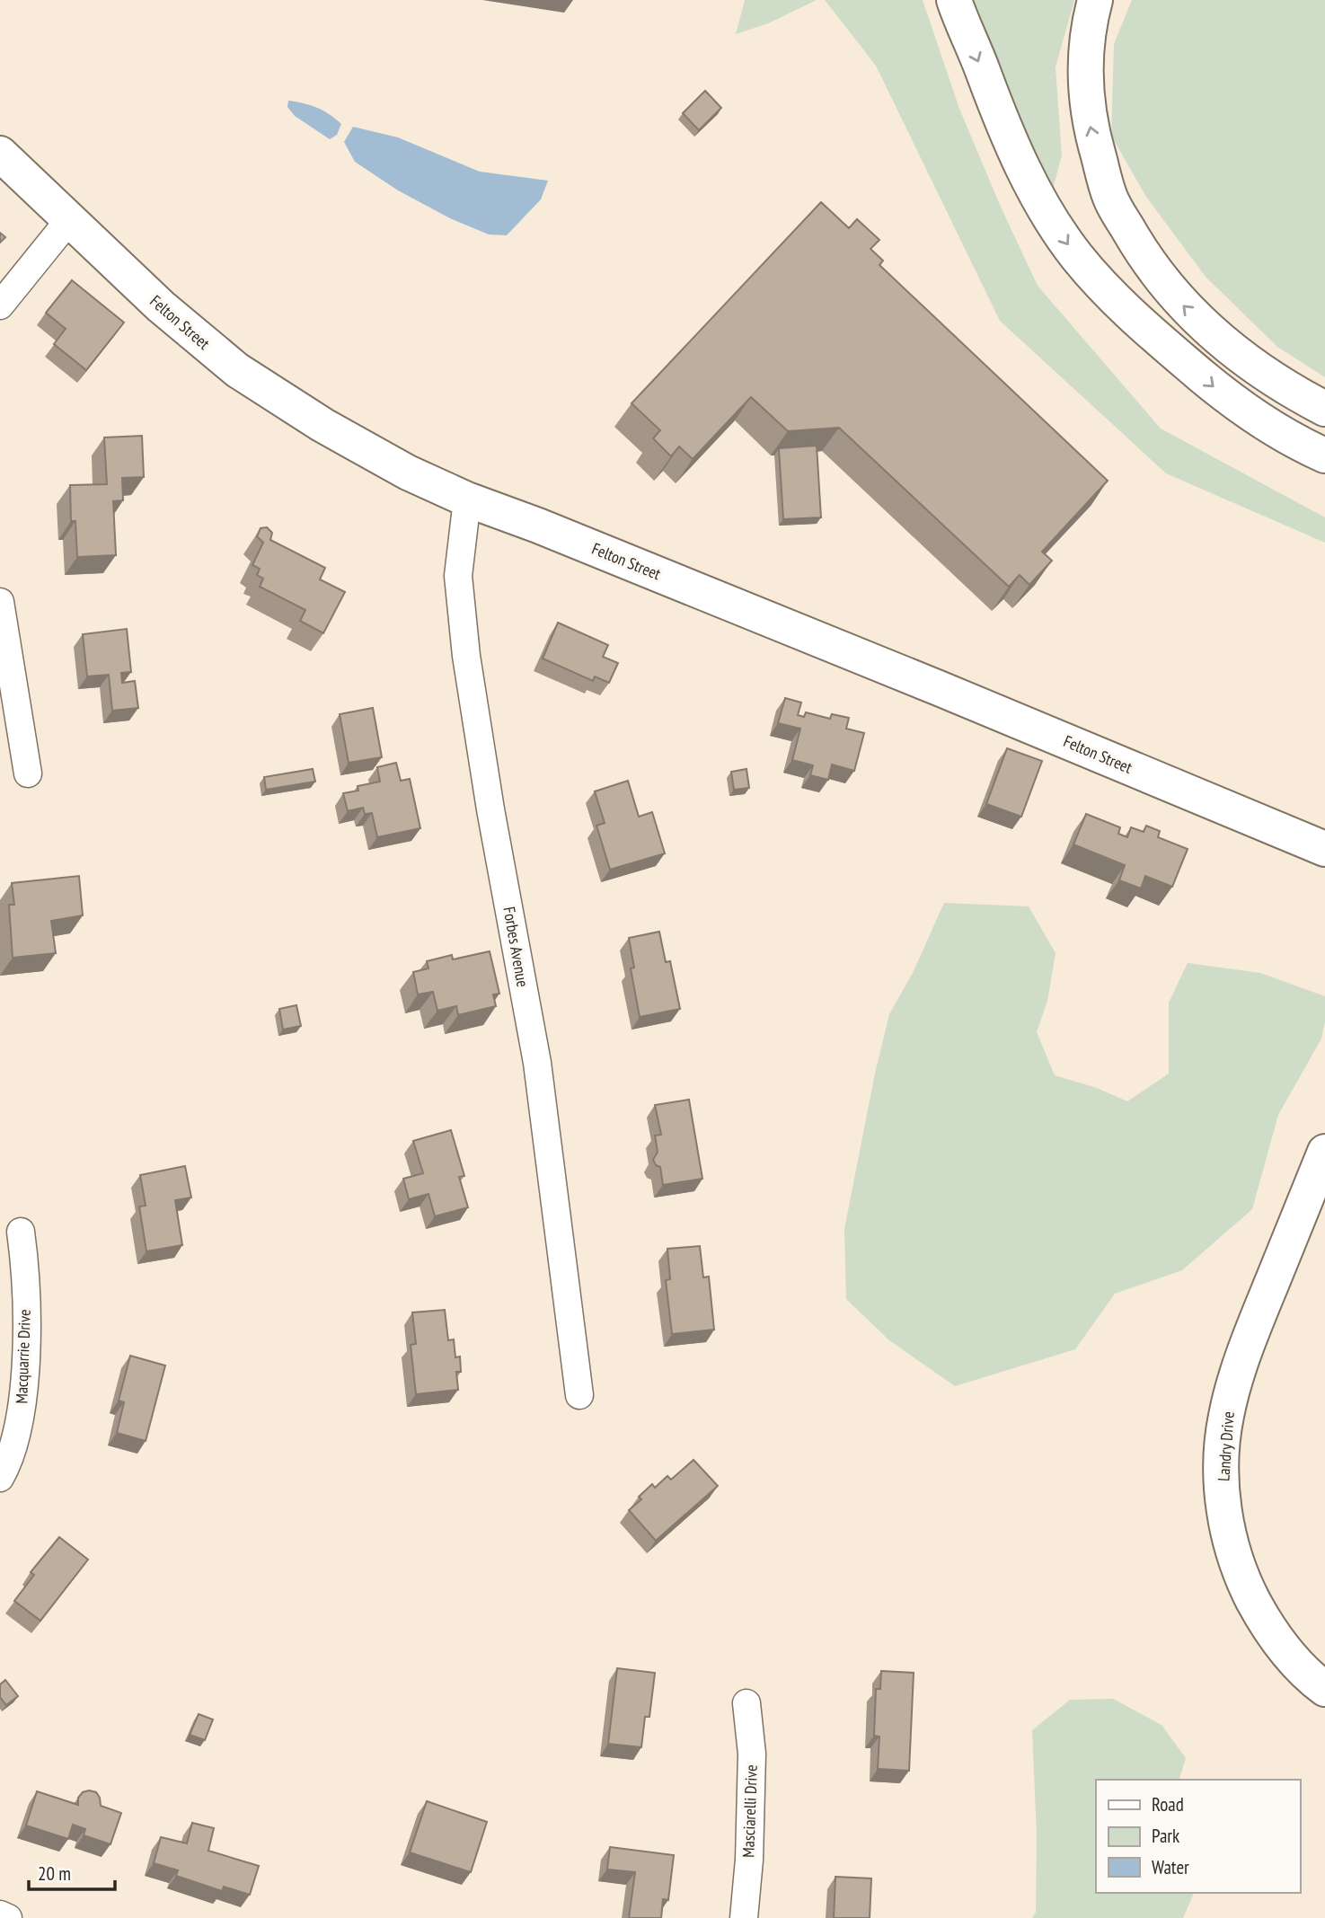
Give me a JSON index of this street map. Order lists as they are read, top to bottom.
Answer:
{
  "streets": {
    "main road": ["Felton Street", "Landry Drive"],
    "street": ["Forbes Avenue", "Macquarrie Drive", "Masciarelli Drive"]
  },
  "crossings": [
    ["Felton Street", "Forbes Avenue"]
  ],
  "legend": ["Road", "Park", "Water"],
  "scale_bar": "20 m"
}
